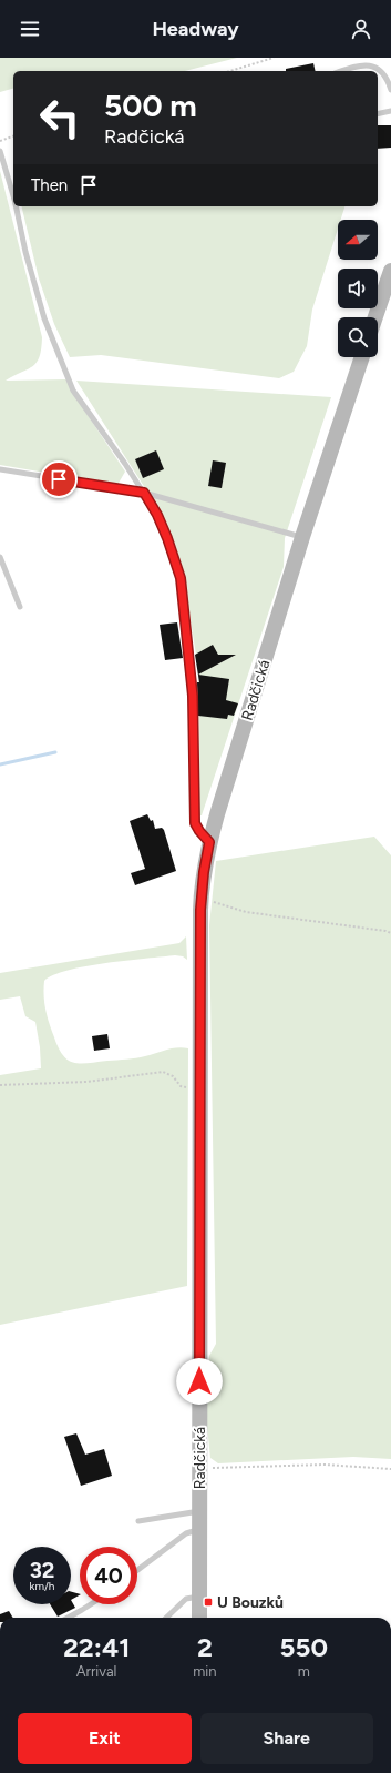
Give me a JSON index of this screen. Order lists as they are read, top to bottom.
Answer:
{
  "streets": {
    "street": ["Radčická"]
  },
  "places": {
    "transit": ["U Bouzků"]
  },
  "north": "left",
  "page": {
    "header": "Headway",
    "turn": ["500 m", "Radčická"],
    "then": "Then",
    "speed": "32 km/h",
    "limit": "40",
    "eta": [
      "22:41",
      "Arrival",
      "2",
      "min",
      "550",
      "m"
    ],
    "buttons": ["Exit", "Share"]
  }
}
